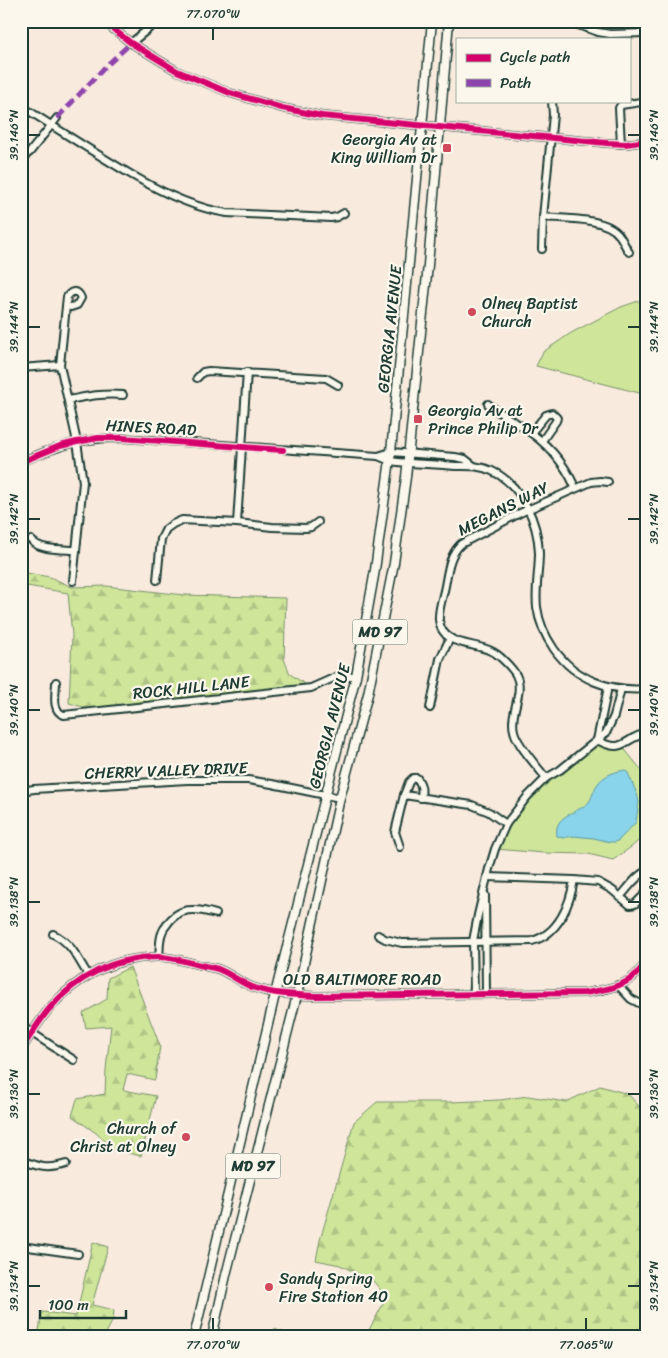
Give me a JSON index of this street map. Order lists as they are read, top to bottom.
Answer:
{
  "streets": {
    "main road": ["GEORGIA AVENUE", "MD 97"],
    "street": [
      "HINES ROAD",
      "MEGANS WAY",
      "ROCK HILL LANE",
      "CHERRY VALLEY DRIVE",
      "OLD BALTIMORE ROAD"
    ]
  },
  "crossings": [
    ["GEORGIA AVENUE", "HINES ROAD"],
    ["GEORGIA AVENUE", "ROCK HILL LANE"],
    ["GEORGIA AVENUE", "CHERRY VALLEY DRIVE"],
    ["GEORGIA AVENUE", "OLD BALTIMORE ROAD"]
  ],
  "places": {
    "transit": ["Georgia Av at King William Dr", "Georgia Av at Prince Philip Dr"],
    "other": ["Olney Baptist Church", "Church of Christ at Olney", "Sandy Spring Fire Station 40"]
  },
  "legend": ["Cycle path", "Path"],
  "scale_bar": "100 m",
  "coordinates": [
    "77.070°W",
    "39.146°N",
    "39.144°N",
    "39.142°N",
    "39.140°N",
    "39.138°N",
    "39.136°N",
    "39.134°N",
    "77.065°W"
  ]
}
